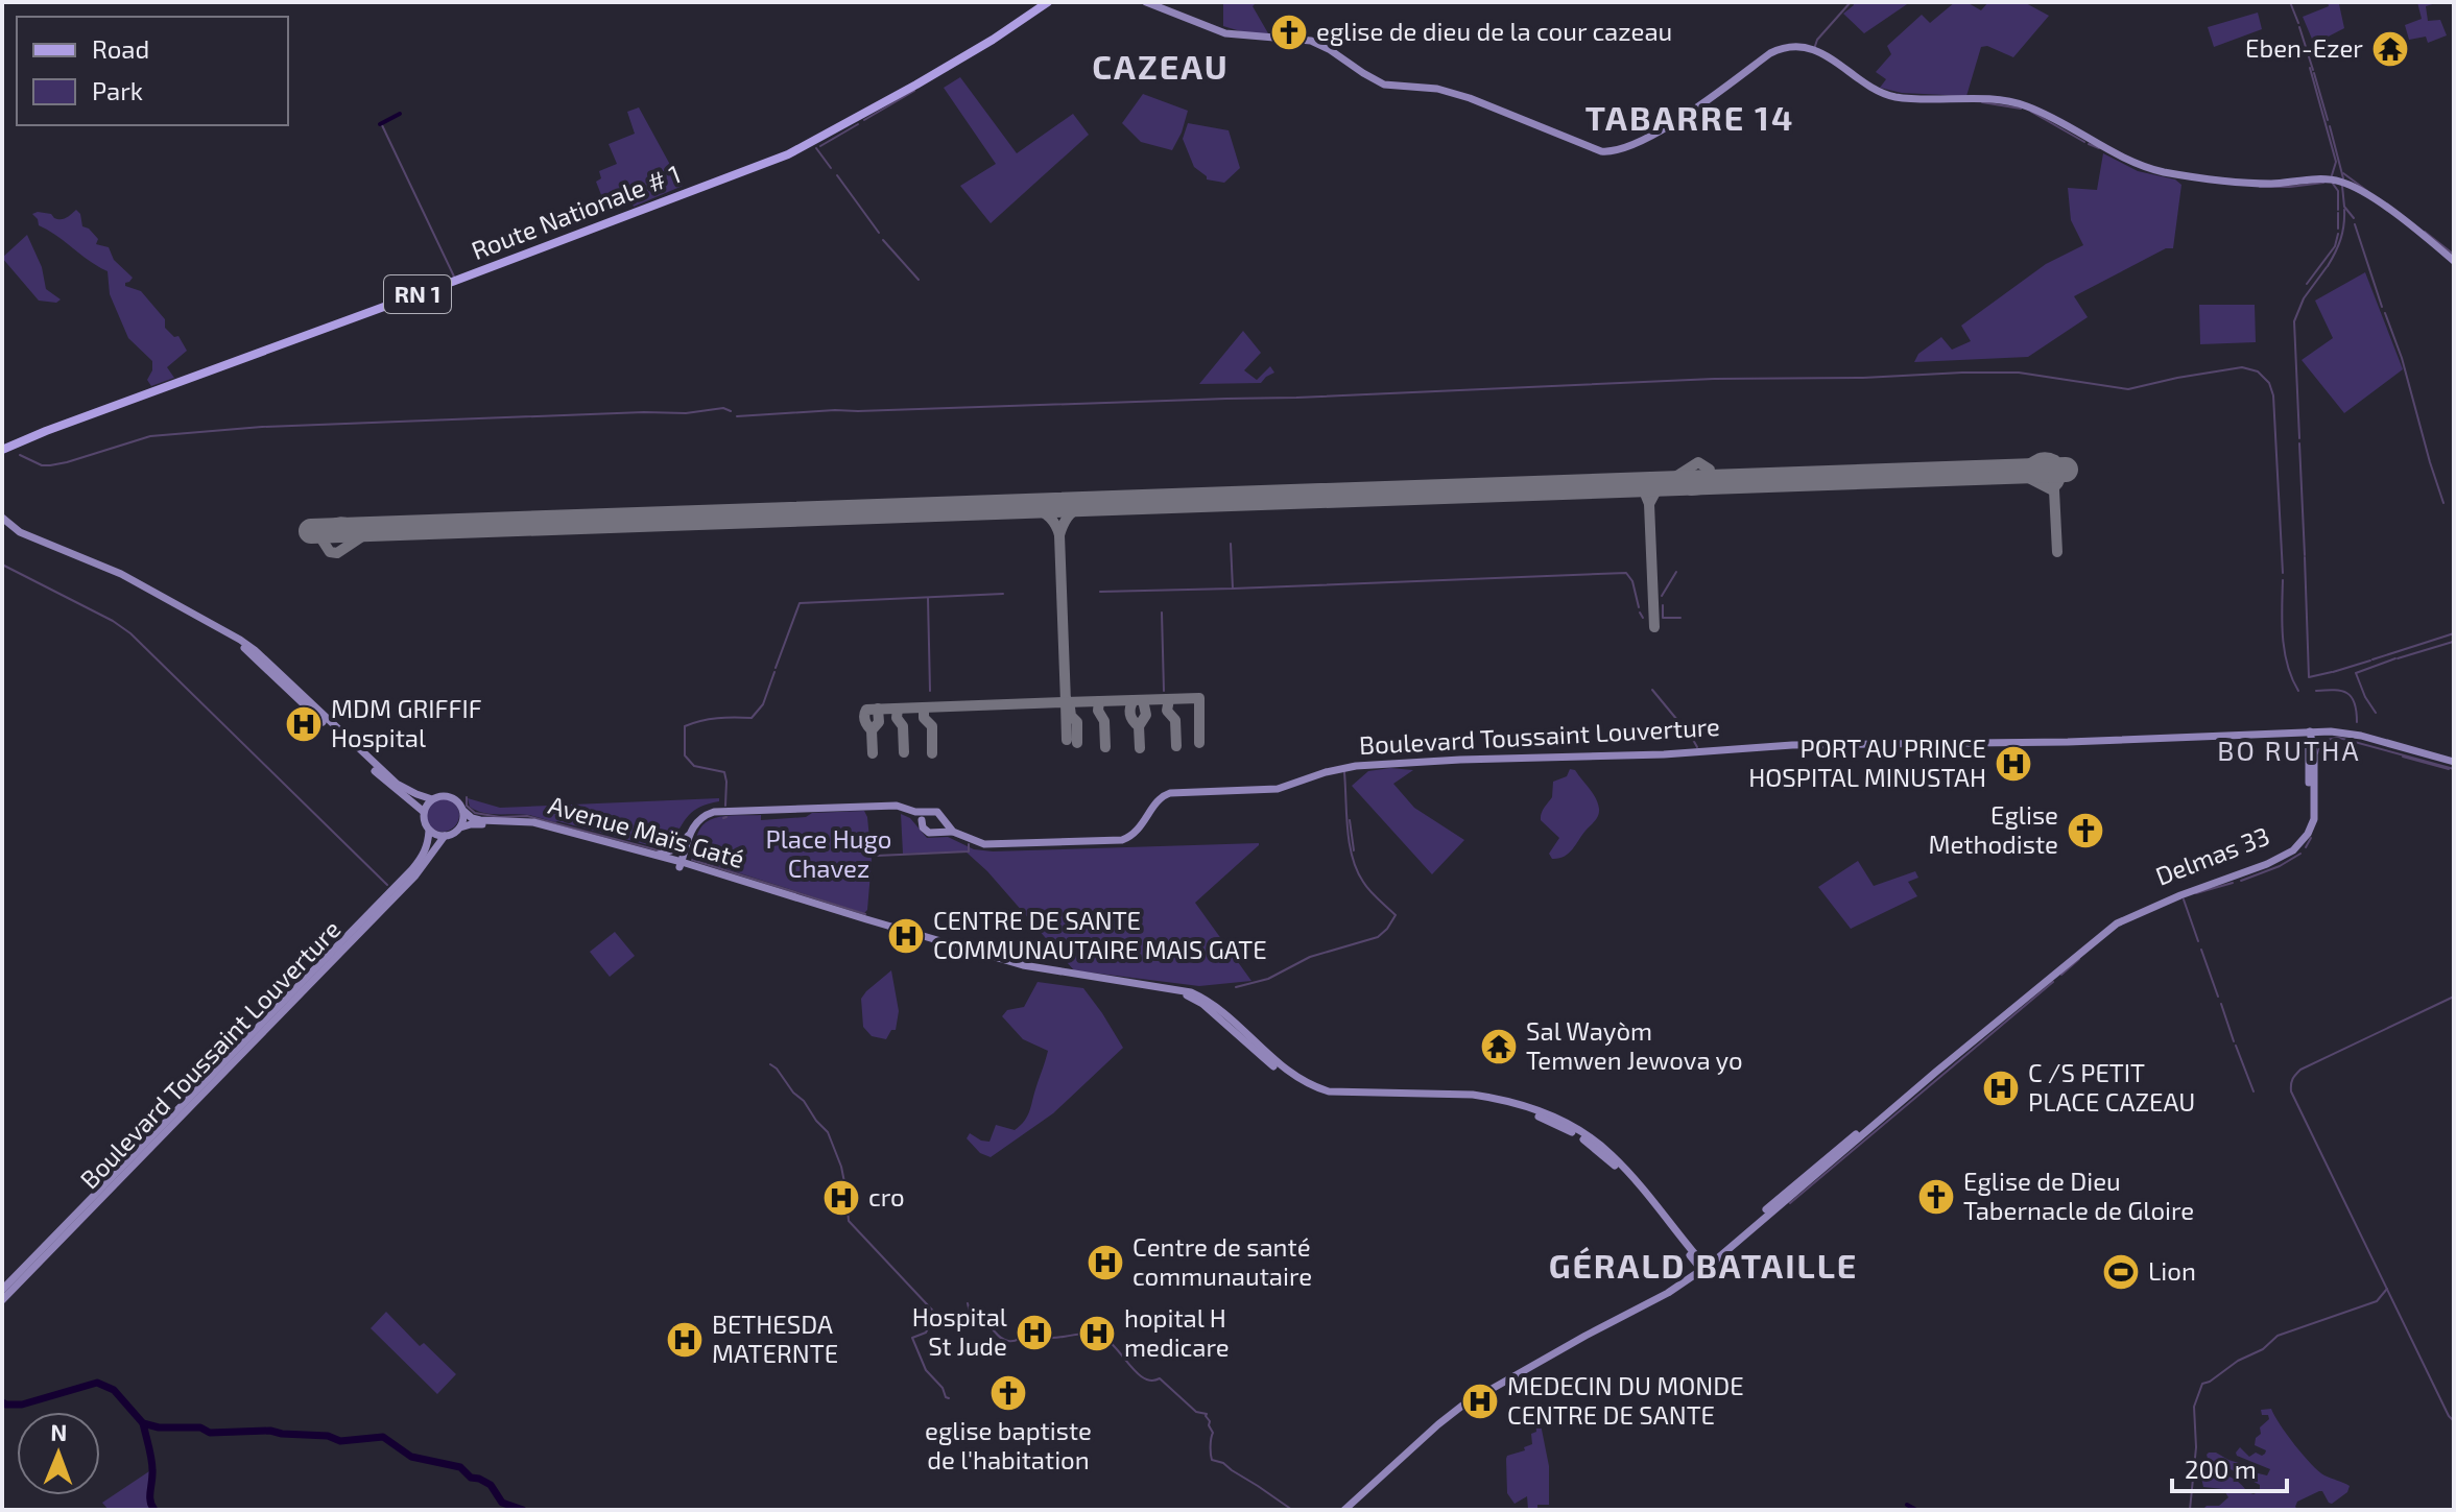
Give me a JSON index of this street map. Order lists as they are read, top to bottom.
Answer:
{
  "streets": {
    "main road": [
      "Route Nationale # 1",
      "RN 1",
      "Boulevard Toussaint Louverture",
      "Avenue Maïs Gaté",
      "Delmas 33"
    ]
  },
  "crossings": [
    ["Boulevard Toussaint Louverture", "Avenue Maïs Gaté"],
    ["Boulevard Toussaint Louverture", "Delmas 33"],
    ["Avenue Maïs Gaté", "Delmas 33"]
  ],
  "districts": [
    "CAZEAU",
    "TABARRE 14",
    "BO RUTHA",
    "GÉRALD BATAILLE"
  ],
  "parks": ["Place Hugo Chavez"],
  "places": {
    "church": [
      "eglise de dieu de la cour cazeau",
      "Eglise Methodiste",
      "Eglise de Dieu Tabernacle de Gloire",
      "eglise baptiste de l'habitation"
    ],
    "temple": ["Eben-Ezer", "Sal Wayòm Temwen Jewova yo"],
    "hospital": [
      "MDM GRIFFIF Hospital",
      "PORT AU PRINCE HOSPITAL MINUSTAH",
      "CENTRE DE SANTE COMMUNAUTAIRE MAIS GATE",
      "C /S PETIT PLACE CAZEAU",
      "cro",
      "Centre de santé communautaire",
      "Hospital St Jude",
      "hopital H medicare",
      "BETHESDA MATERNTE",
      "MEDECIN DU MONDE CENTRE DE SANTE"
    ],
    "sports": ["Lion"]
  },
  "legend": ["Road", "Park"],
  "scale_bar": "200 m",
  "north": "top"
}
